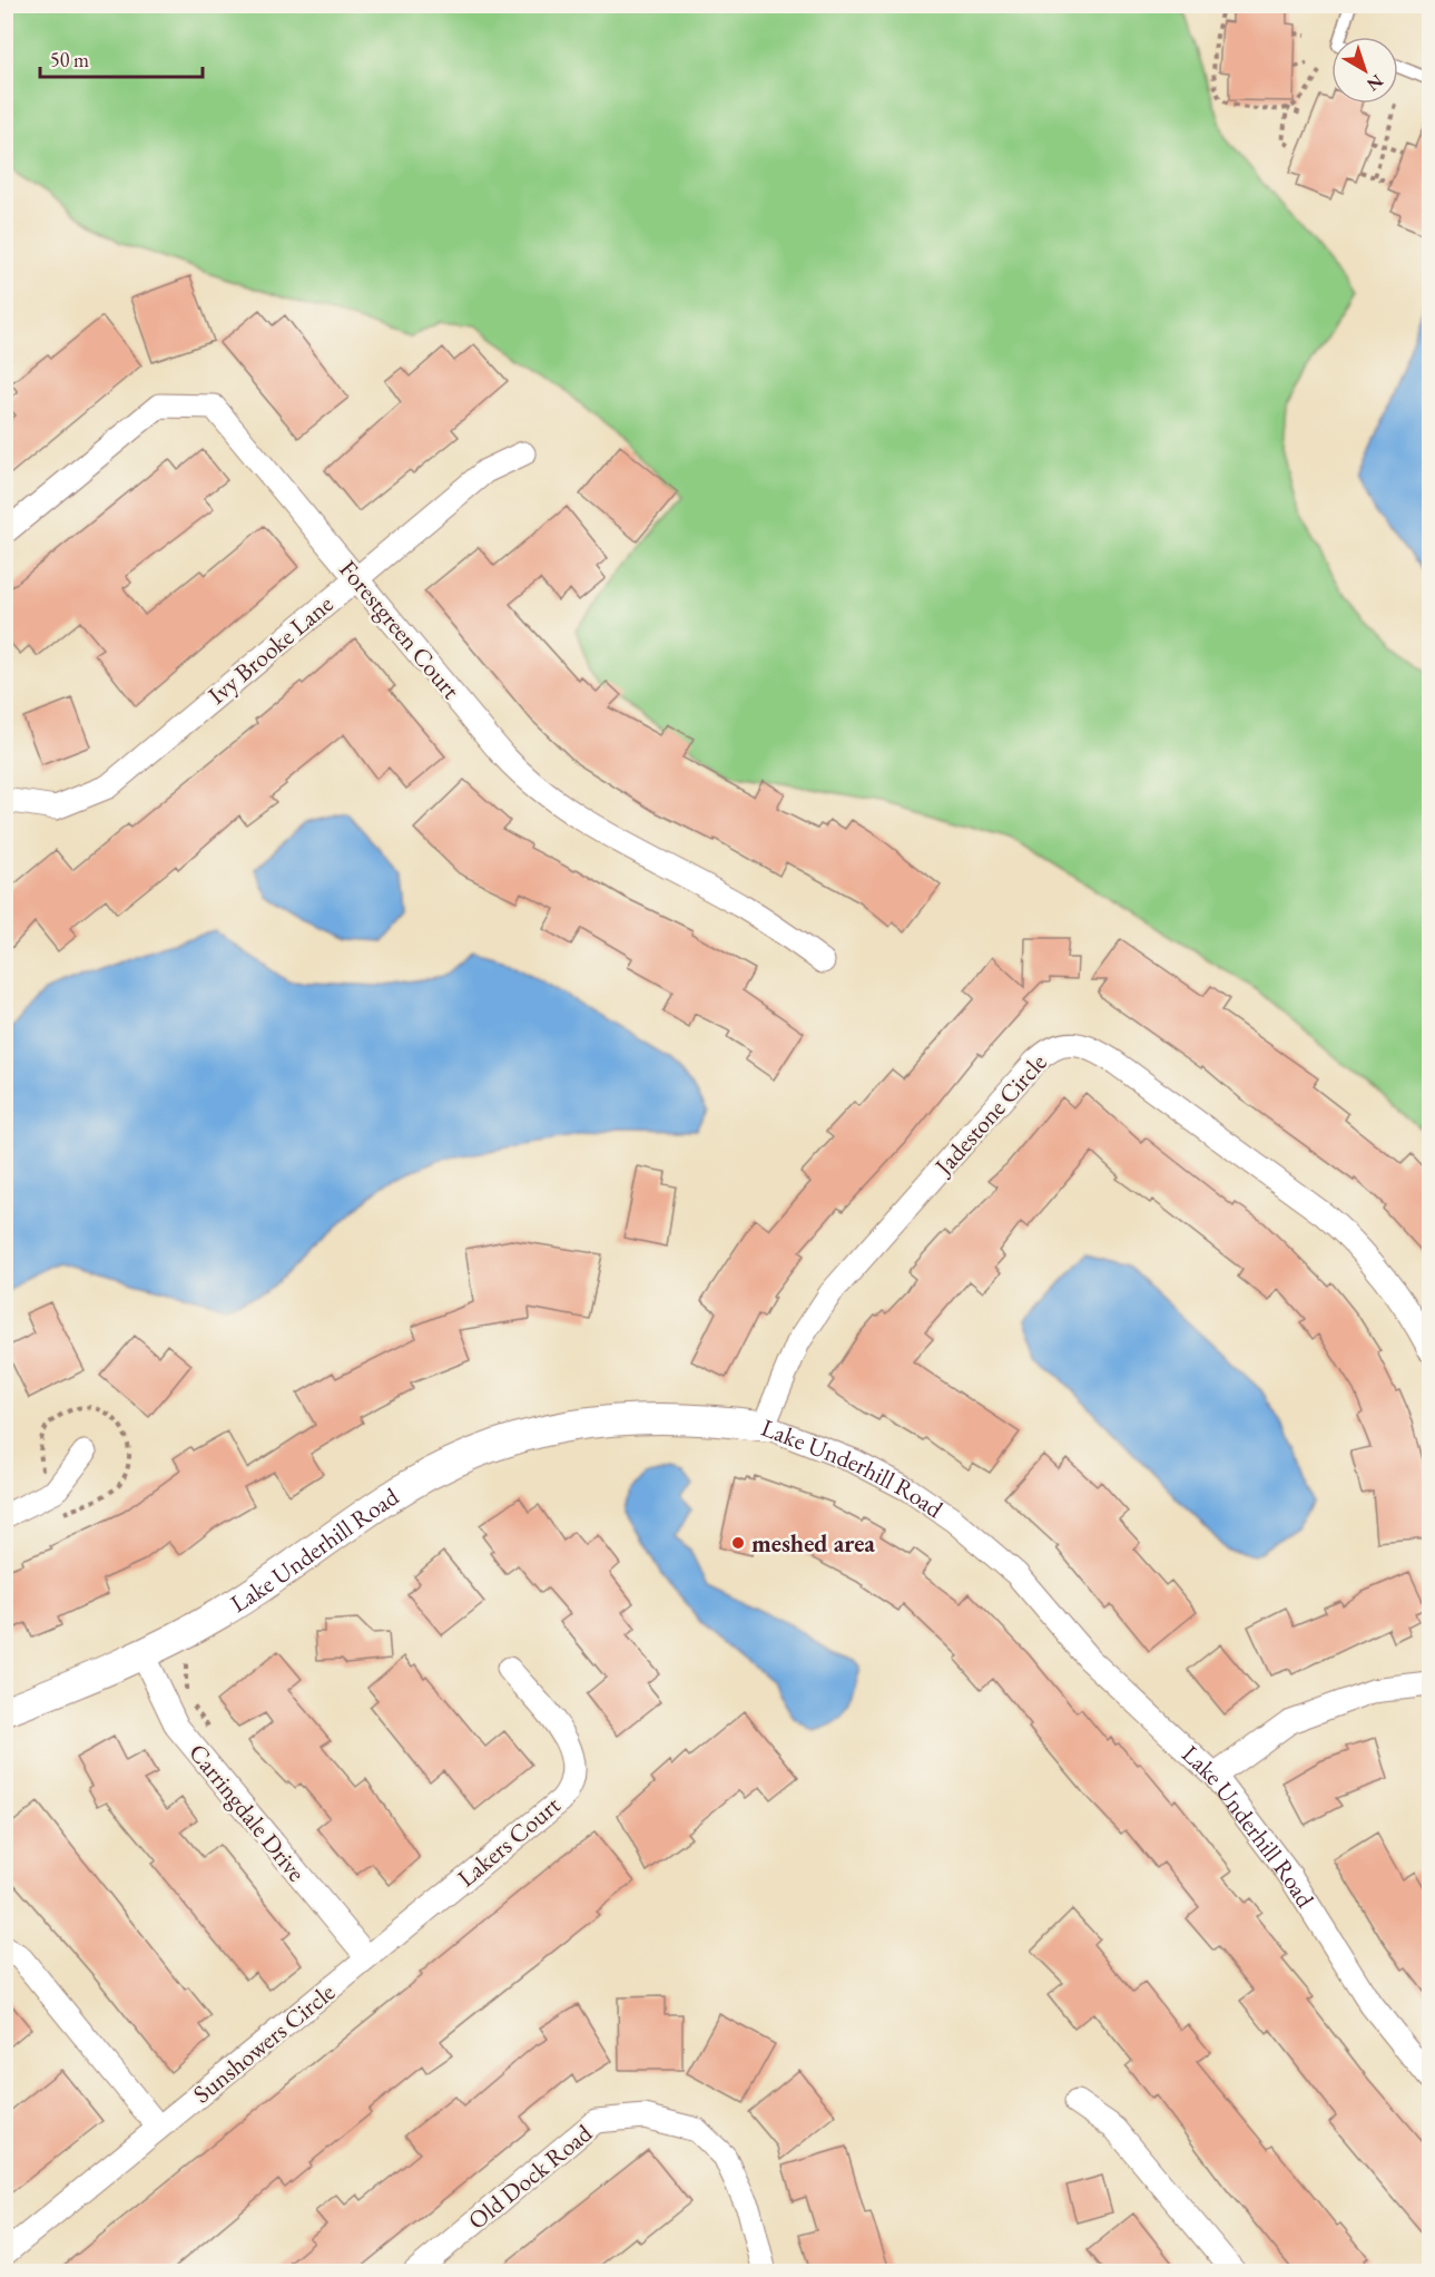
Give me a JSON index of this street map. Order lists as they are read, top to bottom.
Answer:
{
  "streets": {
    "street": [
      "Forestgreen Court",
      "Ivy Brooke Lane",
      "Jadestone Circle",
      "Lake Underhill Road",
      "Carringdale Drive",
      "Lakers Court",
      "Sunshowers Circle",
      "Old Dock Road"
    ]
  },
  "crossings": [
    ["Forestgreen Court", "Ivy Brooke Lane"],
    ["Jadestone Circle", "Lake Underhill Road"],
    ["Lake Underhill Road", "Carringdale Drive"],
    ["Carringdale Drive", "Lakers Court"],
    ["Carringdale Drive", "Sunshowers Circle"],
    ["Lakers Court", "Sunshowers Circle"]
  ],
  "places": ["meshed area"],
  "scale_bar": "50 m",
  "north": "bottom right"
}
